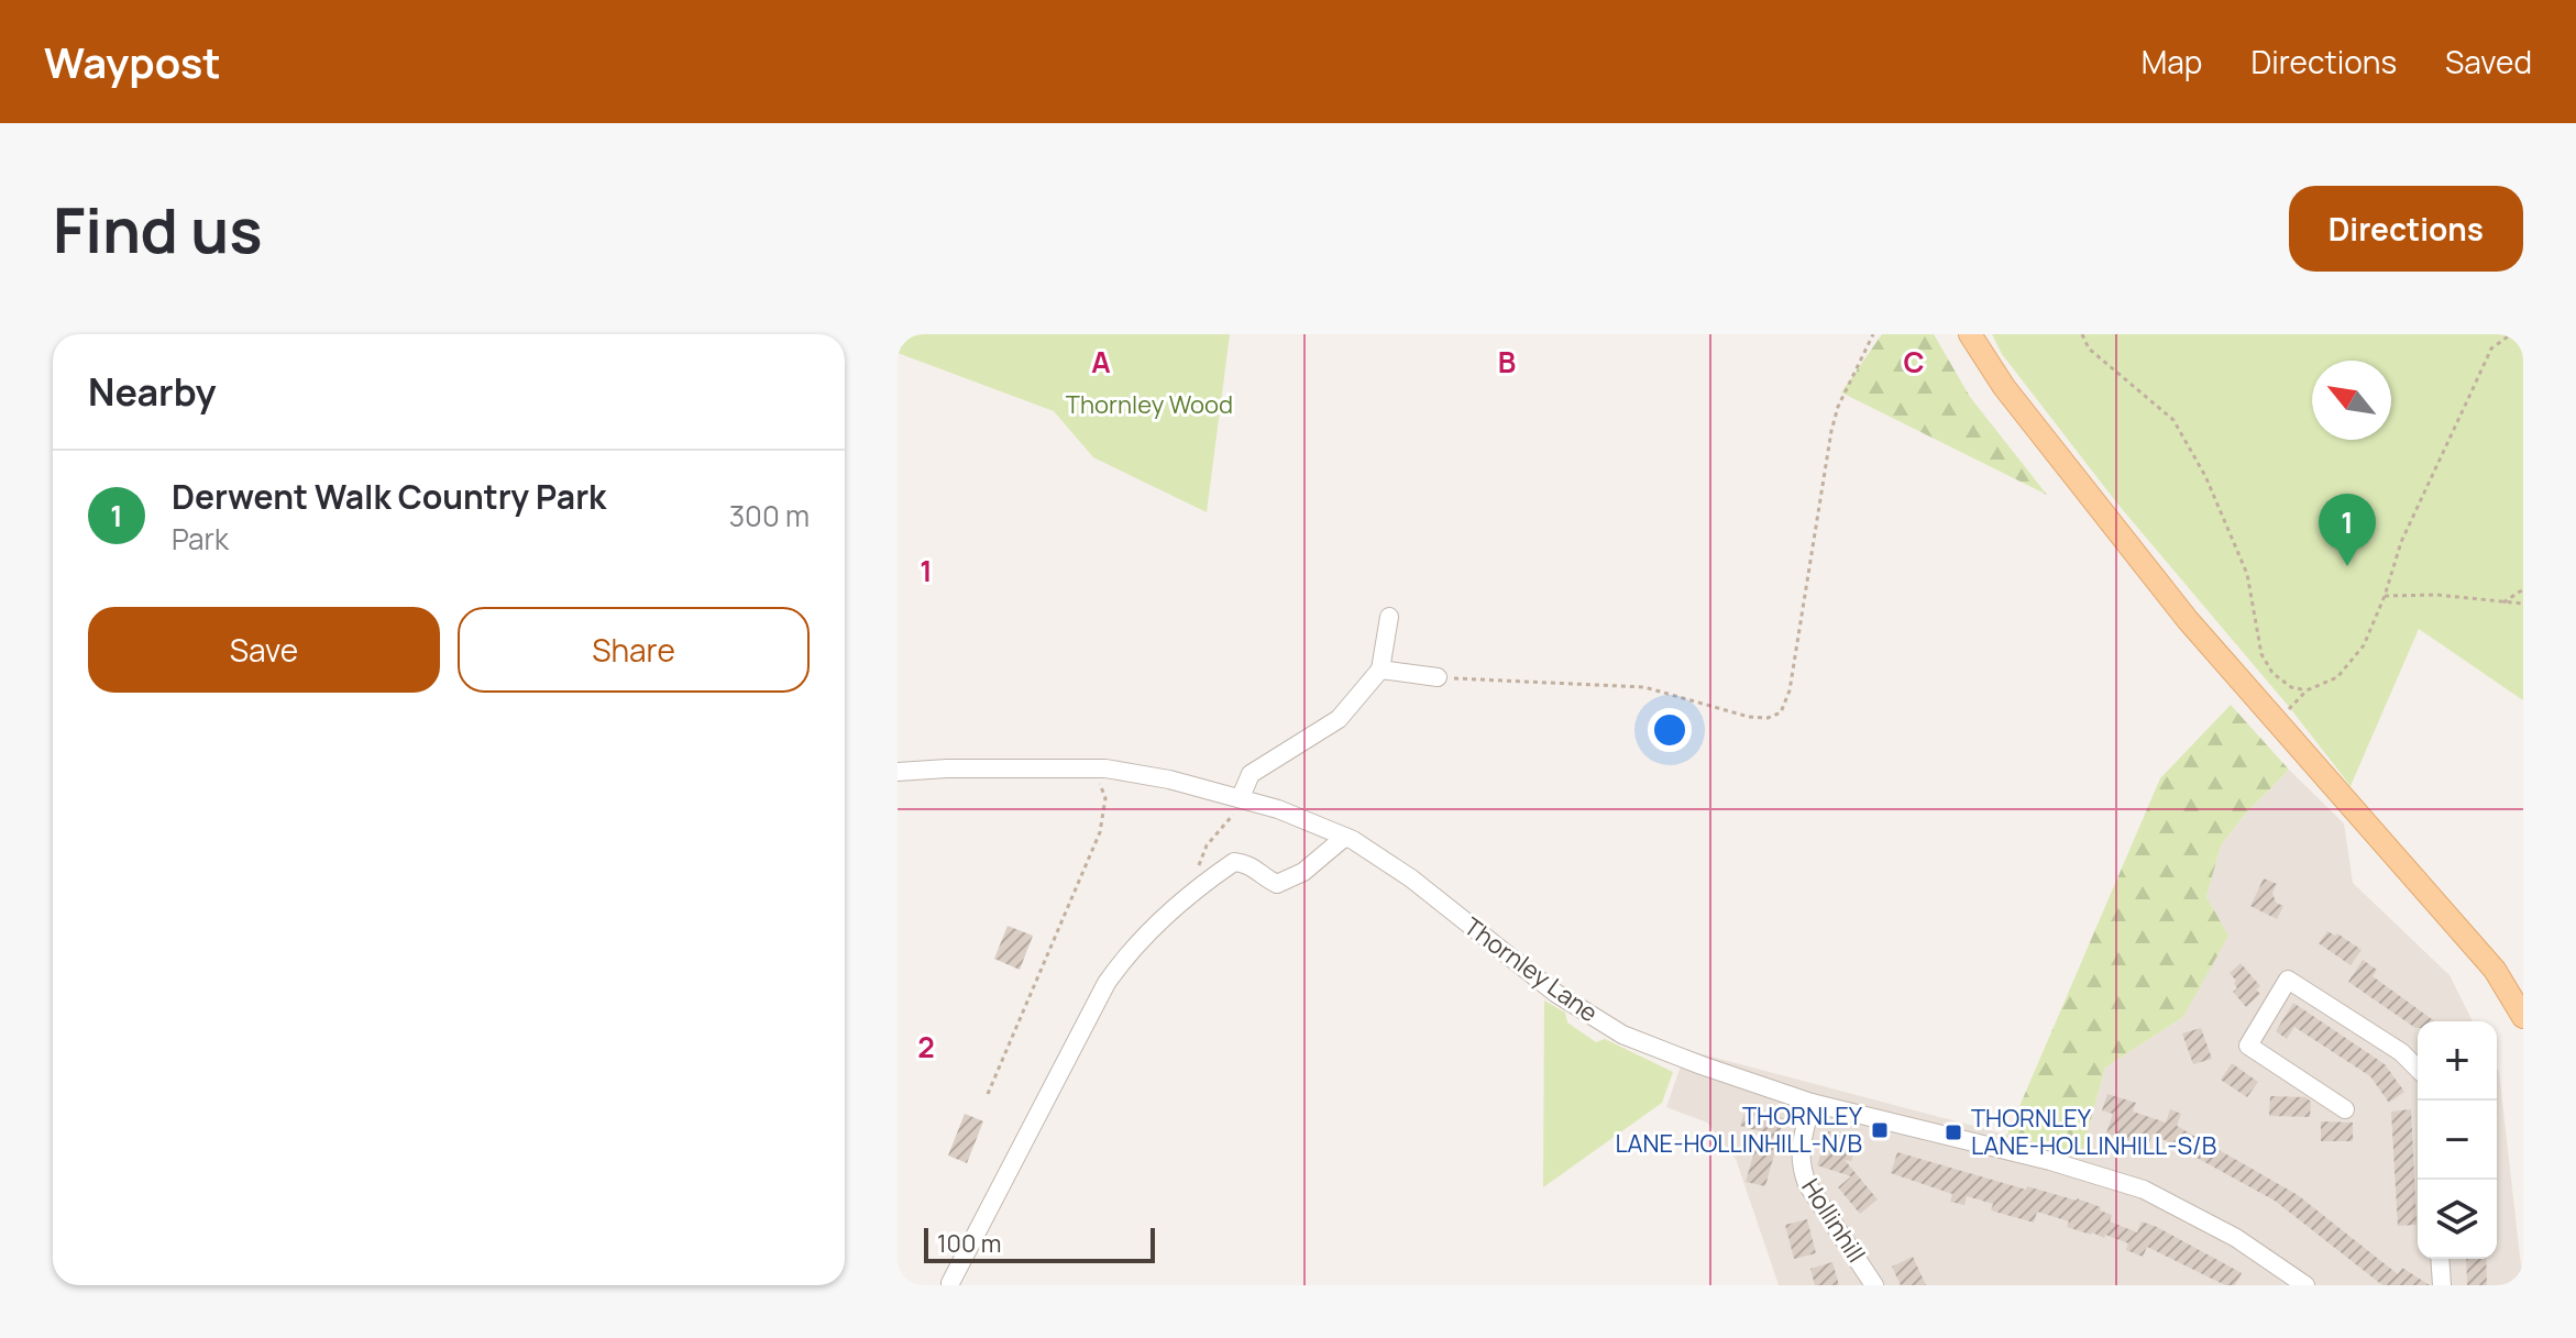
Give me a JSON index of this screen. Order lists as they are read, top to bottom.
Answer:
{
  "streets": {
    "street": ["Thornley Lane", "Hollinhill"]
  },
  "crossings": [
    ["Thornley Lane", "Hollinhill"]
  ],
  "parks": ["Thornley Wood"],
  "places": {
    "transit": ["THORNLEY LANE-HOLLINHILL-N/B", "THORNLEY LANE-HOLLINHILL-S/B"]
  },
  "scale_bar": "100 m",
  "north": "top left",
  "page": {
    "header": "Waypost",
    "nav": ["Map", "Directions", "Saved"],
    "buttons": [
      "Directions",
      ["Save", "Share"]
    ],
    "title": "Find us",
    "heading": "Nearby",
    "list": [
      {
        "mark": "1",
        "name": "Derwent Walk Country Park",
        "note": "Park",
        "value": "300 m"
      }
    ],
    "pins": "1",
    "map_buttons": ["+", "−"],
    "scale": "100 m"
  },
  "grid": {
    "columns": ["A", "B", "C"],
    "rows": ["1", "2"]
  }
}
